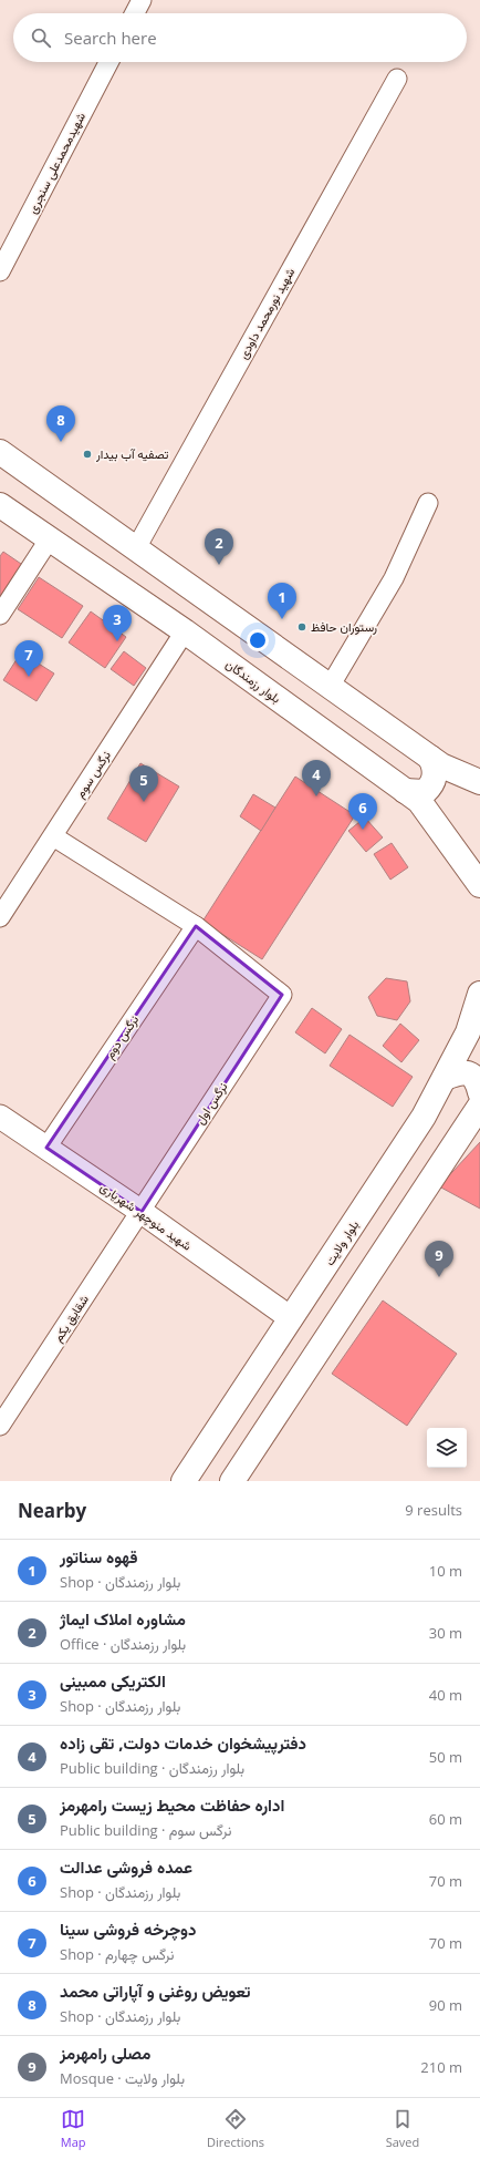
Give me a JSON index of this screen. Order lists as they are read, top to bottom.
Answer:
{
  "streets": {
    "main road": ["بلوار رزمندگان", "بلوار ولایت"],
    "street": [
      "شهیدمحمدعلی سنجری",
      "شهید نورمحمد داودی",
      "نرگس سوم",
      "نرگس دوم",
      "نرگس اول",
      "شهید منوچهر شهریاری",
      "شقایق یکم"
    ]
  },
  "crossings": [
    ["بلوار رزمندگان", "نرگس سوم"],
    ["نرگس دوم", "نرگس اول"],
    ["نرگس دوم", "شهید منوچهر شهریاری"],
    ["نرگس اول", "شهید منوچهر شهریاری"],
    ["نرگس اول", "شقایق یکم"],
    ["شهید منوچهر شهریاری", "بلوار ولایت"],
    ["شهید منوچهر شهریاری", "شقایق یکم"]
  ],
  "places": ["تصفیه آب بیدار", "رستوران حافظ"],
  "page": {
    "search": "Search here",
    "pins": [
      "8",
      "2",
      "1",
      "3",
      "7",
      "4",
      "5",
      "6",
      "9"
    ],
    "heading": ["Nearby", "9 results"],
    "list": [
      {
        "mark": "1",
        "name": "قهوه سناتور",
        "note": "Shop · بلوار رزمندگان",
        "value": "10 m"
      },
      {
        "mark": "2",
        "name": "مشاور‌ه املاک ایماژ",
        "note": "Office · بلوار رزمندگان",
        "value": "30 m"
      },
      {
        "mark": "3",
        "name": "الکتریکی ممبینی",
        "note": "Shop · بلوار رزمندگان",
        "value": "40 m"
      },
      {
        "mark": "4",
        "name": "دفترپیشخوان خدمات دولت, تقی زاده",
        "note": "Public building · بلوار رزمندگان",
        "value": "50 m"
      },
      {
        "mark": "5",
        "name": "اداره حفاظت محیط زیست رامهرمز",
        "note": "Public building · نرگس سوم",
        "value": "60 m"
      },
      {
        "mark": "6",
        "name": "عمده فروشی عدالت",
        "note": "Shop · بلوار رزمندگان",
        "value": "70 m"
      },
      {
        "mark": "7",
        "name": "دوچرخه فروشی سینا",
        "note": "Shop · نرگس چهارم",
        "value": "70 m"
      },
      {
        "mark": "8",
        "name": "تعویض روغنی و آپاراتی محمد",
        "note": "Shop · بلوار رزمندگان",
        "value": "90 m"
      },
      {
        "mark": "9",
        "name": "مصلی رامهرمز",
        "note": "Mosque · بلوار ولایت",
        "value": "210 m"
      }
    ],
    "nav": ["Map", "Directions", "Saved"]
  }
}
